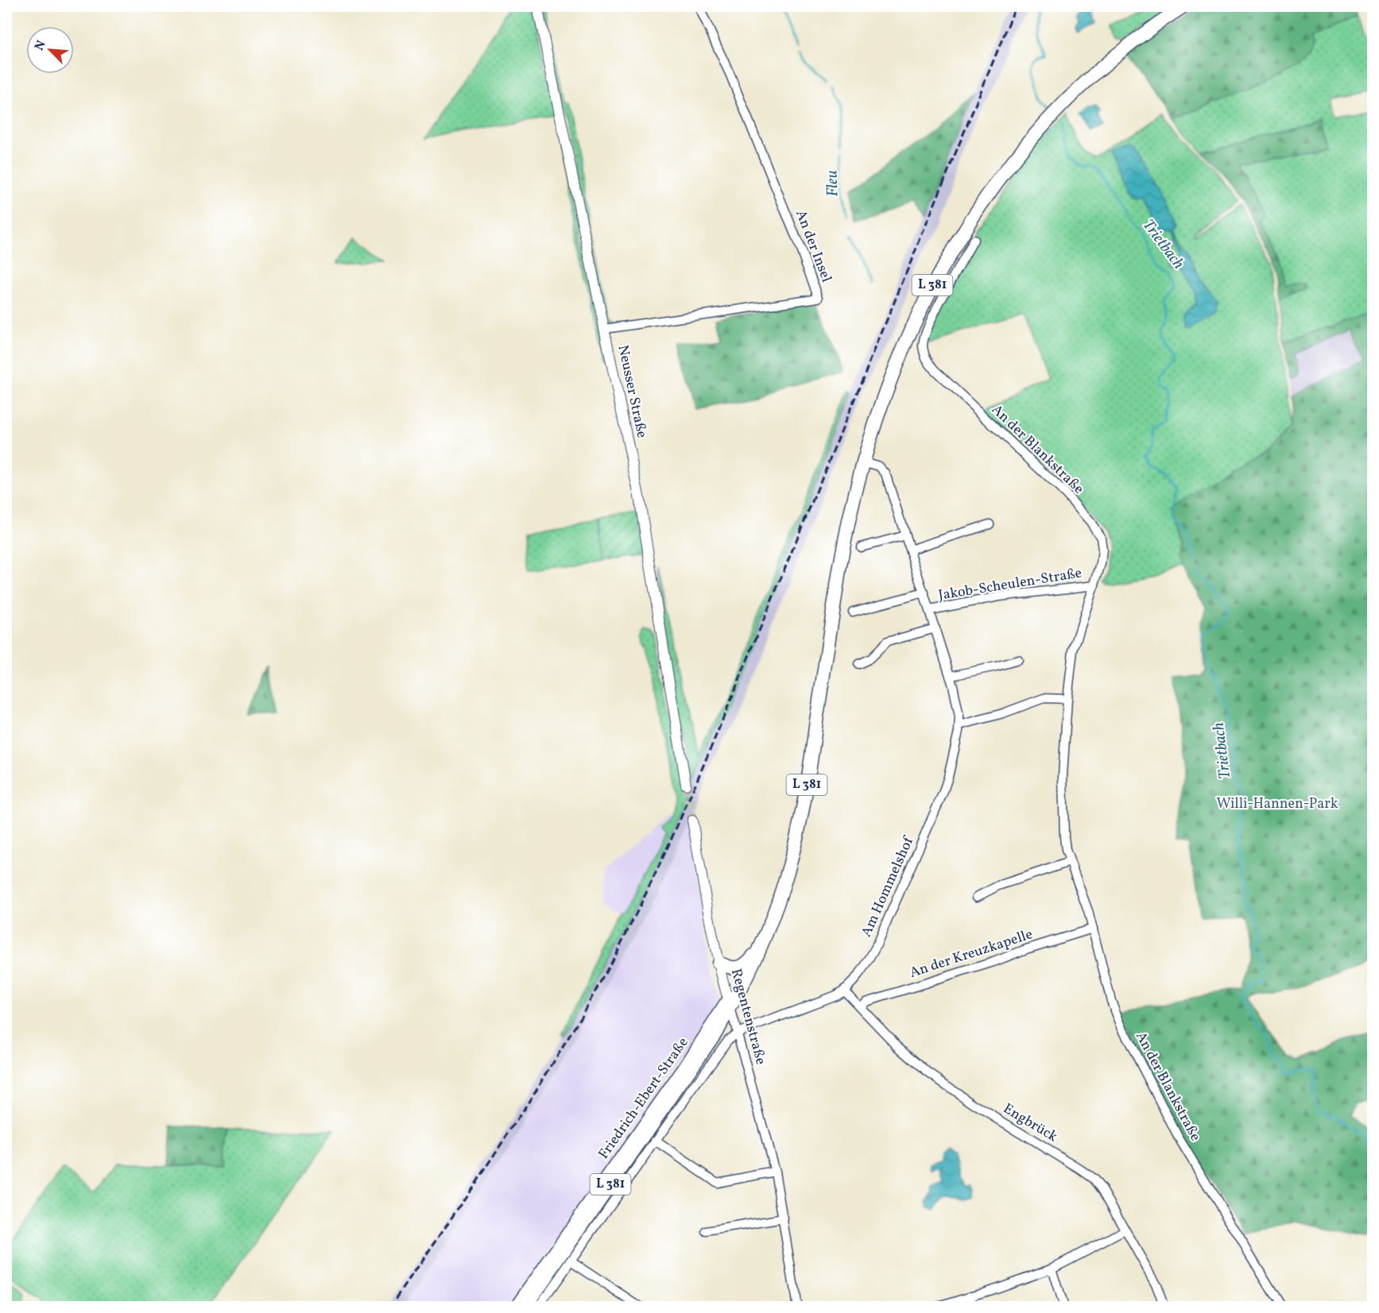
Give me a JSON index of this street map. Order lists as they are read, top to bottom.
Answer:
{
  "streets": {
    "main road": ["L 381"],
    "street": [
      "An der Insel",
      "Neusser Straße",
      "An der Blankstraße",
      "Jakob-Scheulen-Straße",
      "Am Hommelshof",
      "An der Kreuzkapelle",
      "Regentenstraße",
      "Friedrich-Ebert-Straße",
      "Engbrück"
    ]
  },
  "crossings": [
    ["An der Insel", "Neusser Straße"],
    ["L 381", "Am Hommelshof"],
    ["L 381", "Regentenstraße"],
    ["L 381", "Friedrich-Ebert-Straße"],
    ["An der Blankstraße", "Jakob-Scheulen-Straße"],
    ["An der Blankstraße", "An der Kreuzkapelle"],
    ["Jakob-Scheulen-Straße", "Am Hommelshof"],
    ["Am Hommelshof", "Regentenstraße"],
    ["Am Hommelshof", "Engbrück"],
    ["An der Kreuzkapelle", "Engbrück"],
    ["Regentenstraße", "Friedrich-Ebert-Straße"]
  ],
  "water": ["Fleu", "Trietbach"],
  "parks": ["Willi-Hannen-Park"],
  "north": "top left"
}
